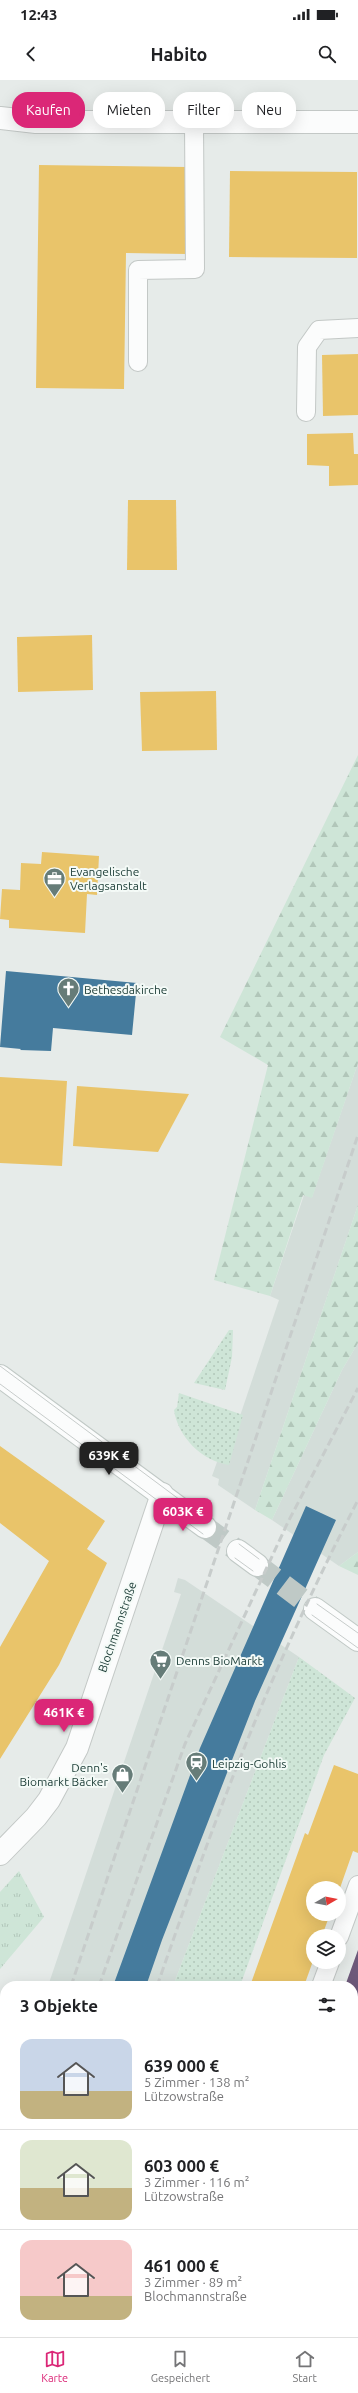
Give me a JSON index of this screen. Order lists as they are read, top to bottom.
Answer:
{
  "streets": {
    "street": ["Blochmannstraße"]
  },
  "places": {
    "office": ["Evangelische Verlagsanstalt"],
    "church": ["Bethesdakirche"],
    "supermarket": ["Denns BioMarkt"],
    "station": ["Leipzig-Gohlis"],
    "shop": ["Denn's Biomarkt Bäcker"]
  },
  "north": "right",
  "page": {
    "status": "12:43",
    "header": "Habito",
    "chip": [
      "Kaufen",
      "Mieten",
      "Filter",
      "Neu"
    ],
    "price": ["639K €", "603K €", "461K €"],
    "heading": "3 Objekte",
    "list": [
      {
        "name": "639 000 €",
        "note": "5 Zimmer · 138 m² · Lützowstraße"
      },
      {
        "name": "603 000 €",
        "note": "3 Zimmer · 116 m² · Lützowstraße"
      },
      {
        "name": "461 000 €",
        "note": "3 Zimmer · 89 m² · Blochmannstraße"
      }
    ],
    "tabs": ["Karte", "Gespeichert", "Start"]
  }
}
